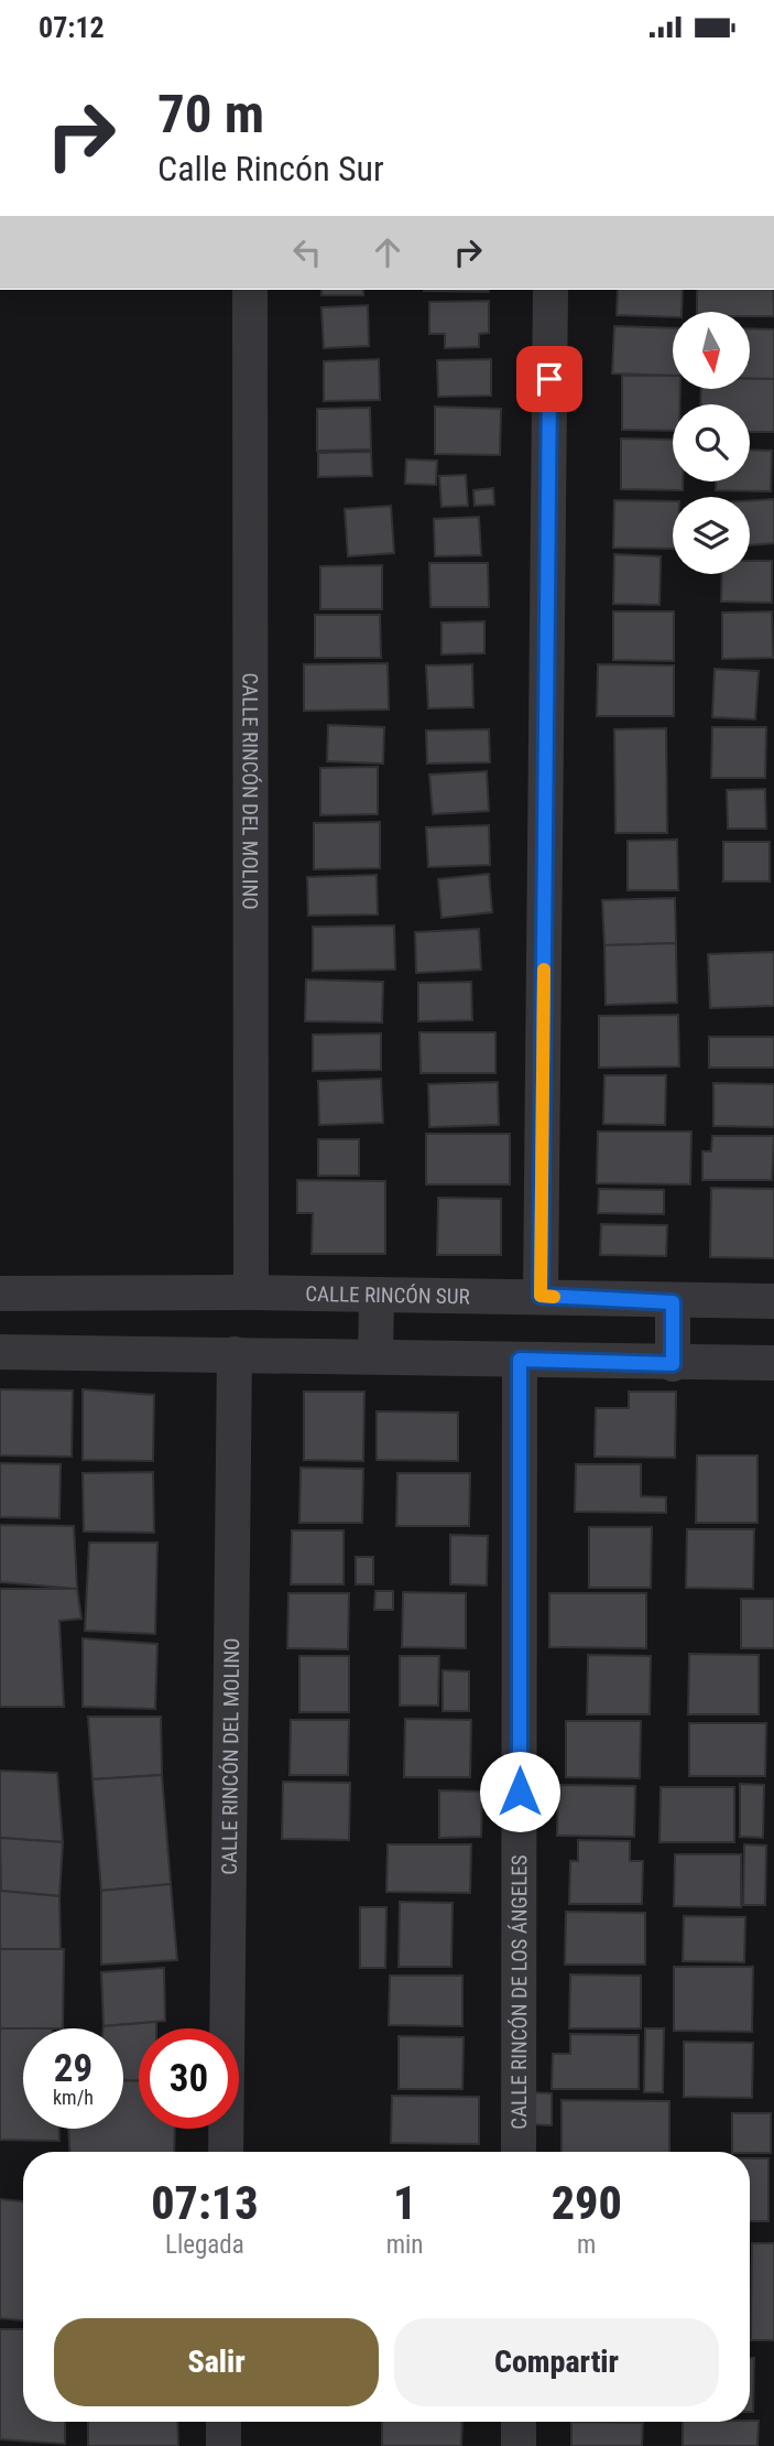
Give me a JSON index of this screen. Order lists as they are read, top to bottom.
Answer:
{
  "streets": {
    "street": ["CALLE RINCÓN DEL MOLINO", "CALLE RINCÓN SUR", "CALLE RINCÓN DE LOS ÁNGELES"]
  },
  "crossings": [
    ["CALLE RINCÓN DEL MOLINO", "CALLE RINCÓN SUR"]
  ],
  "north": "bottom",
  "page": {
    "status": "07:12",
    "turn": ["70 m", "Calle Rincón Sur"],
    "speed": "29 km/h",
    "limit": "30",
    "eta": [
      "07:13",
      "Llegada",
      "1",
      "min",
      "290",
      "m"
    ],
    "buttons": ["Salir", "Compartir"]
  }
}
